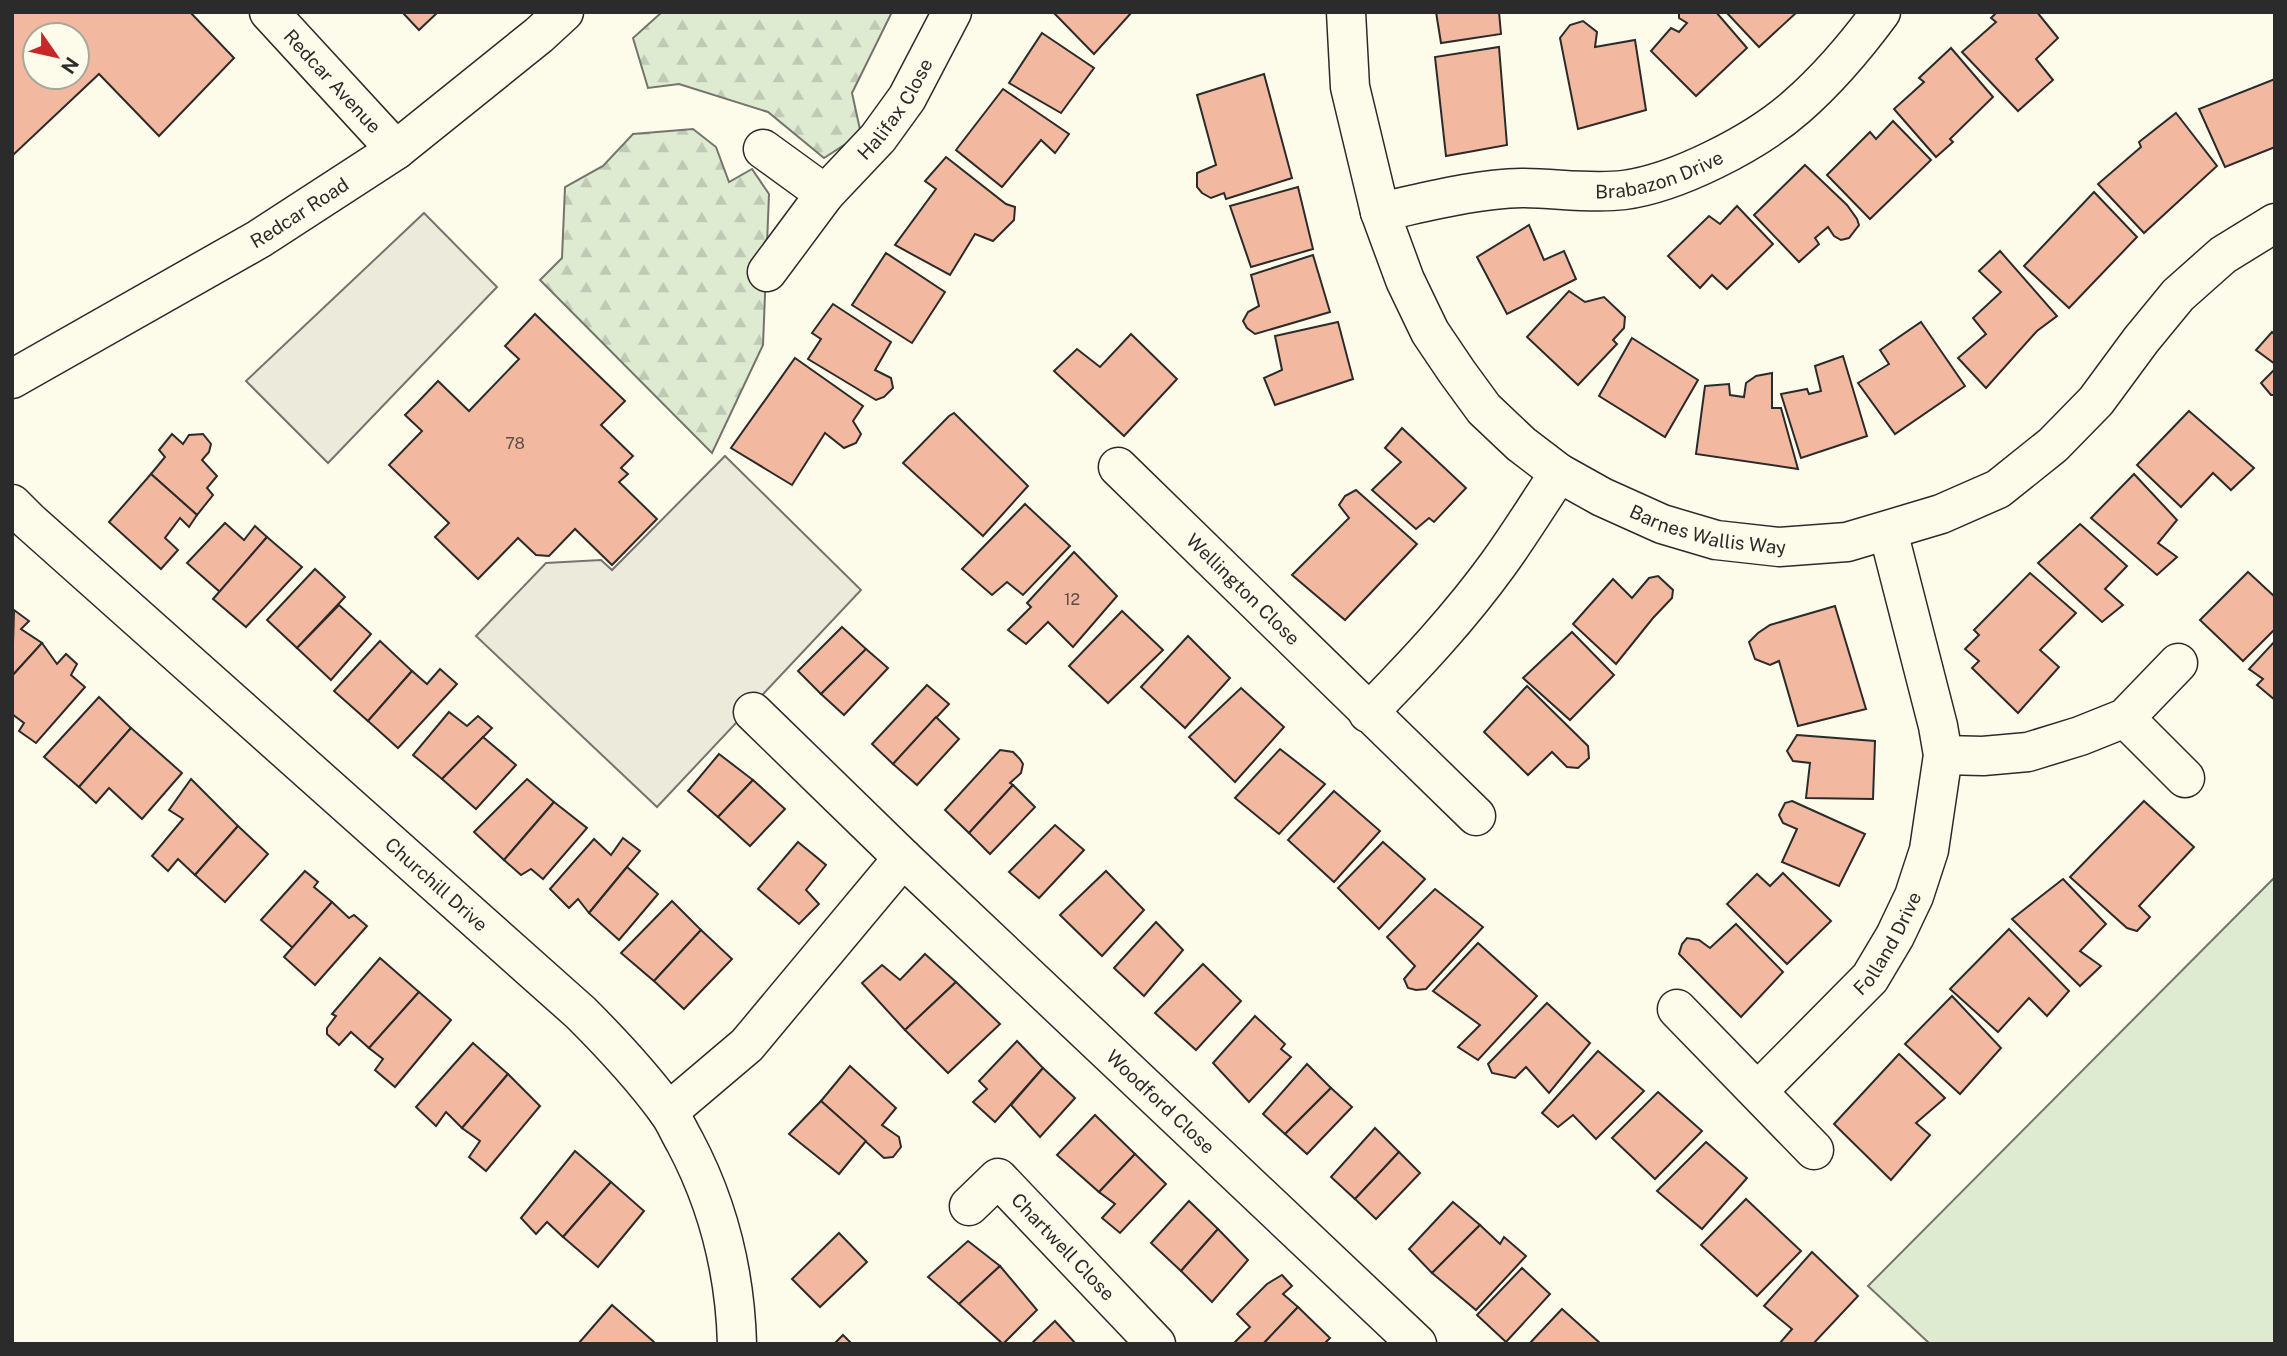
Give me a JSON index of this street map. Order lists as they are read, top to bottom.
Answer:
{
  "streets": {
    "street": [
      "Redcar Avenue",
      "Halifax Close",
      "Brabazon Drive",
      "Redcar Road",
      "Barnes Wallis Way",
      "Wellington Close",
      "Churchill Drive",
      "Folland Drive",
      "Woodford Close",
      "Chartwell Close"
    ]
  },
  "crossings": [
    ["Redcar Avenue", "Redcar Road"],
    ["Brabazon Drive", "Barnes Wallis Way"],
    ["Barnes Wallis Way", "Folland Drive"]
  ],
  "house_numbers": ["78", "12"],
  "north": "bottom right"
}
